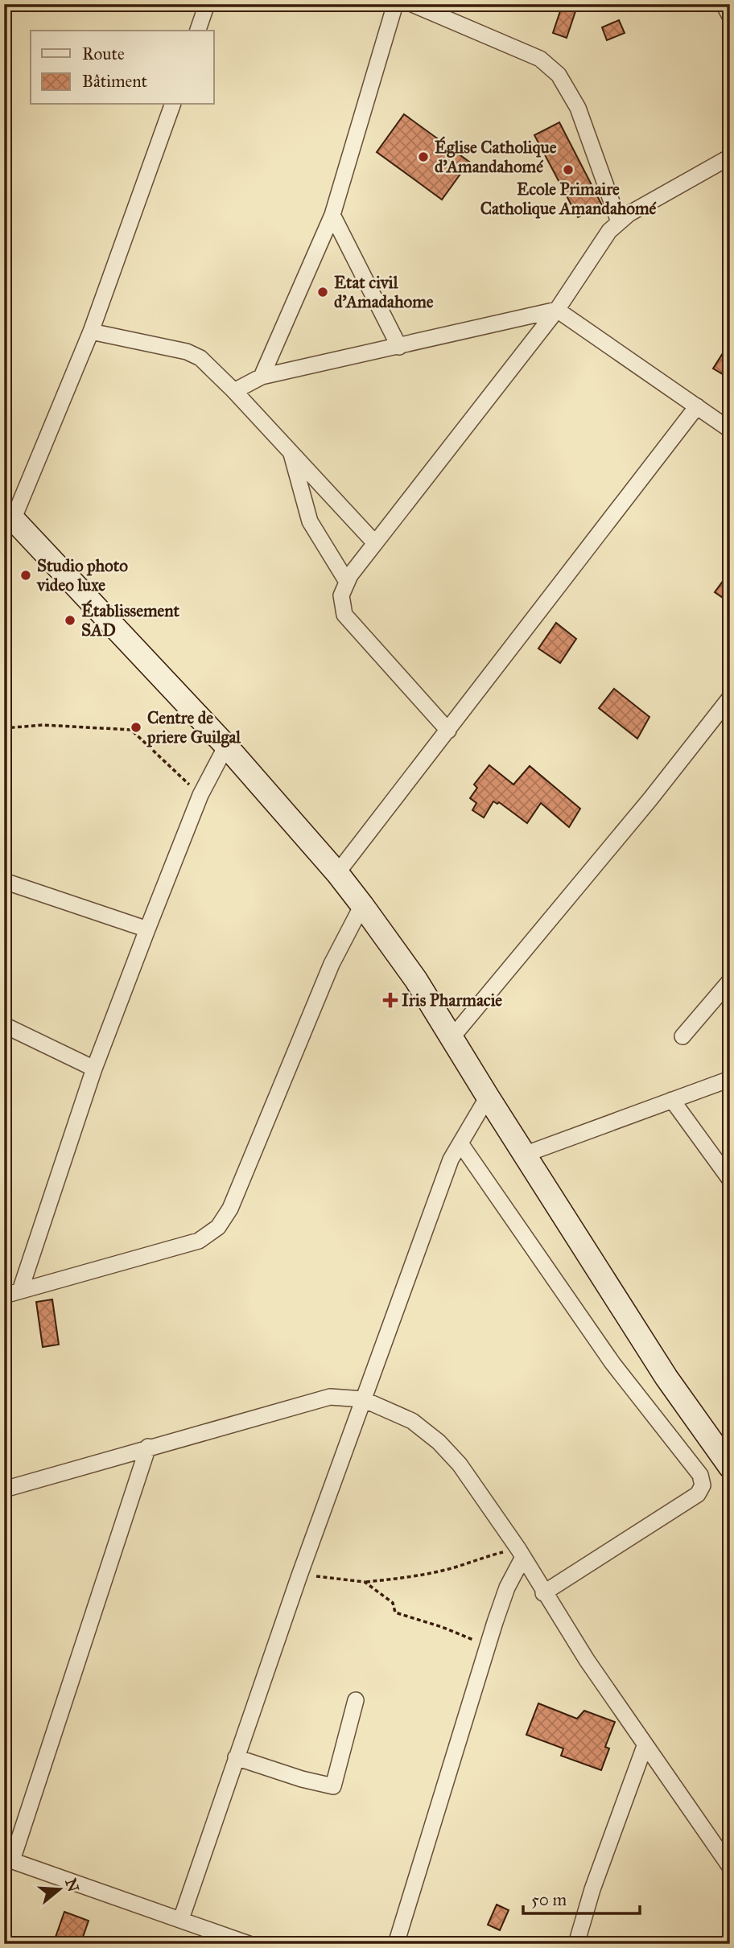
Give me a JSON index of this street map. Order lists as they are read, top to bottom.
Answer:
{
  "places": {
    "other": [
      "Église Catholique d'Amandahomé",
      "Ecole Primaire Catholique Amandahomé",
      "Etat civil d'Amadahome",
      "Studio photo video luxe",
      "Établissement SAD",
      "Centre de priere Guilgal"
    ],
    "health": ["Iris Pharmacie"]
  },
  "legend": ["Route", "Bâtiment"],
  "scale_bar": "50 m",
  "north": "right"
}
